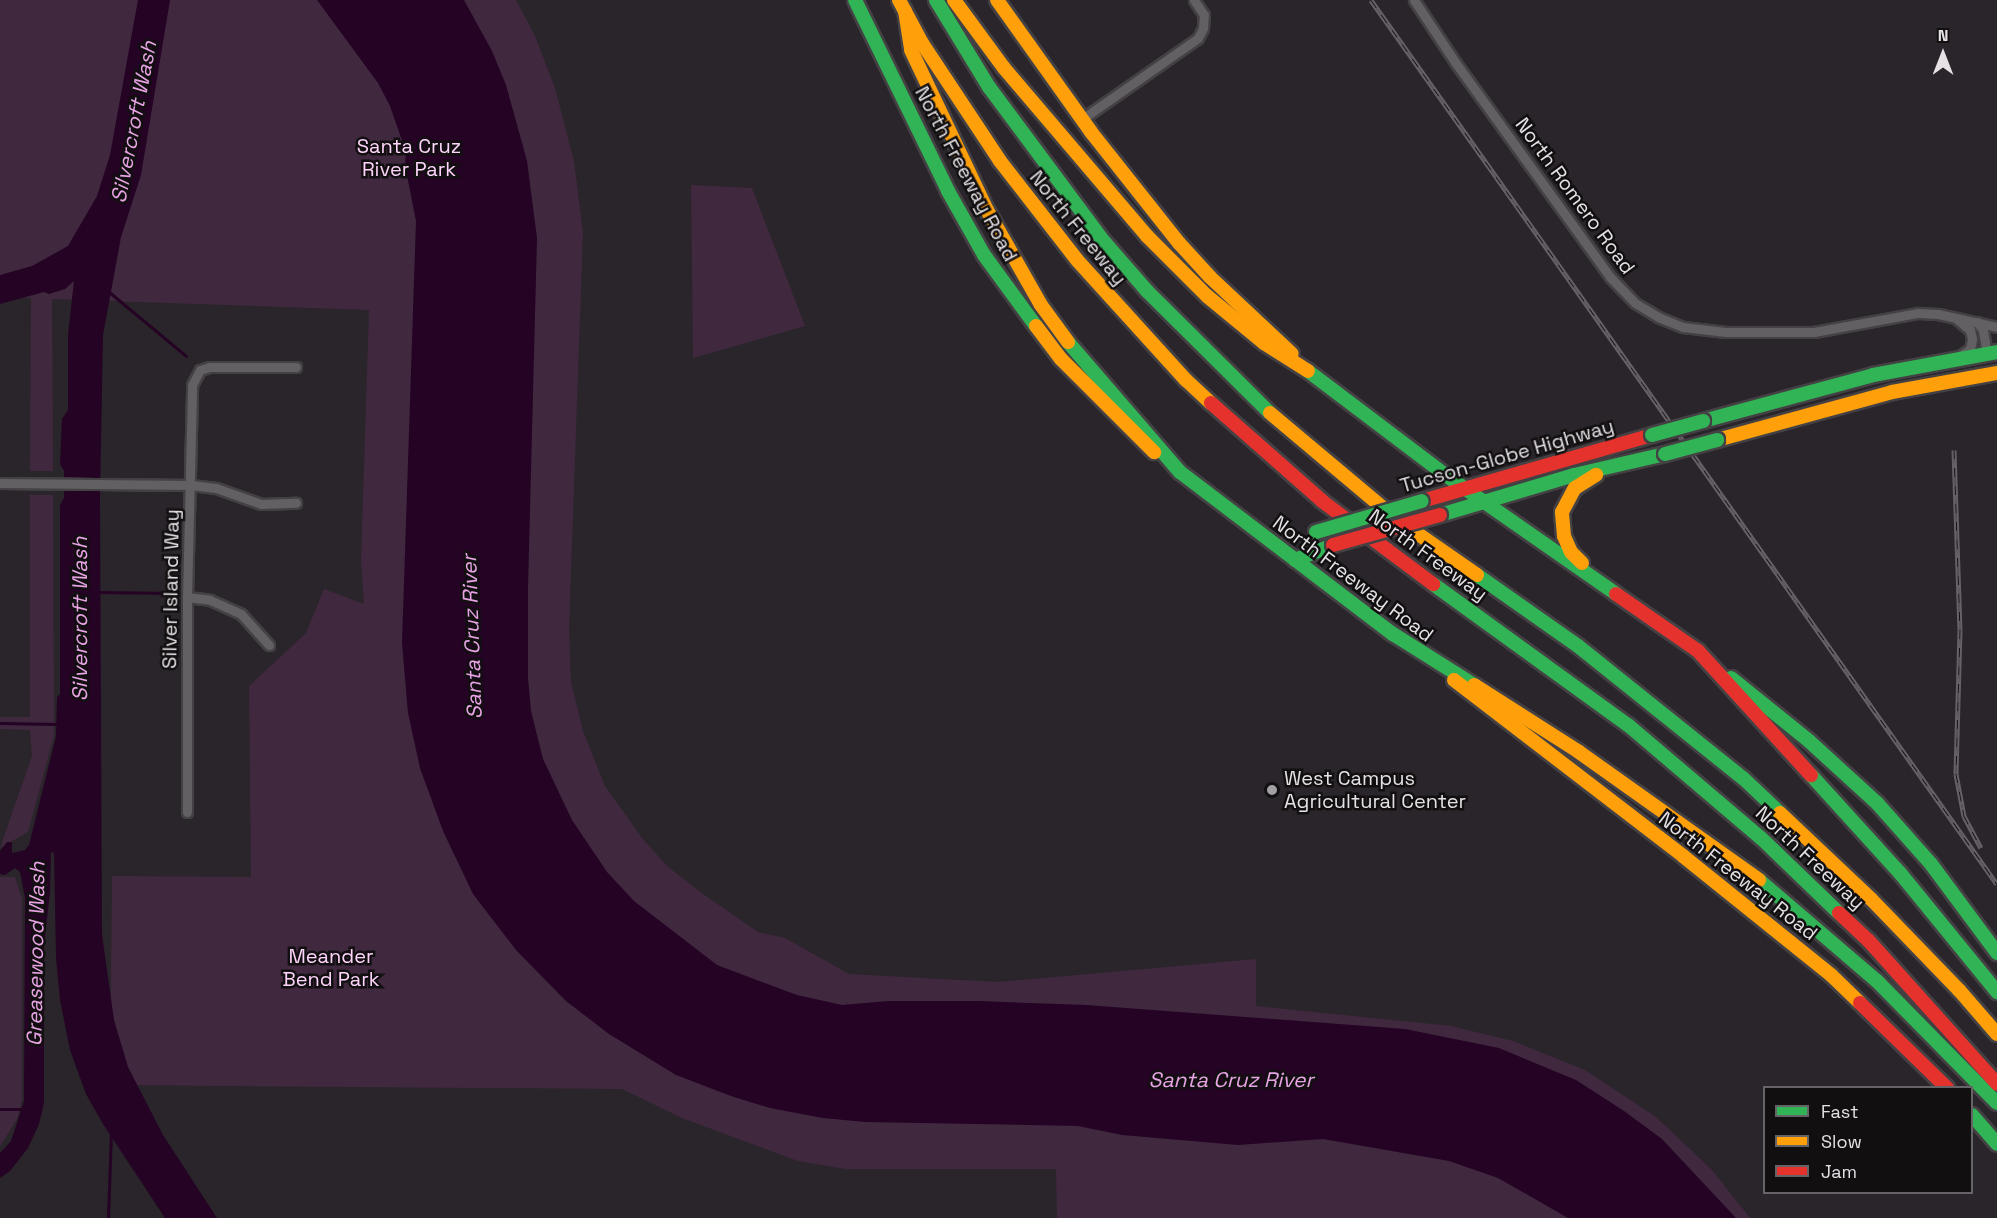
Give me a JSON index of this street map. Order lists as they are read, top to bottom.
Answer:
{
  "streets": {
    "main road": ["North Freeway Road", "North Freeway", "Tucson-Globe Highway"],
    "street": ["North Romero Road", "Silver Island Way"]
  },
  "crossings": [
    ["North Freeway Road", "Tucson-Globe Highway"]
  ],
  "water": ["Silvercroft Wash", "Santa Cruz River", "Greasewood Wash"],
  "parks": ["Santa Cruz River Park", "Meander Bend Park"],
  "places": ["West Campus Agricultural Center"],
  "legend": ["Fast", "Slow", "Jam"],
  "north": "top"
}
